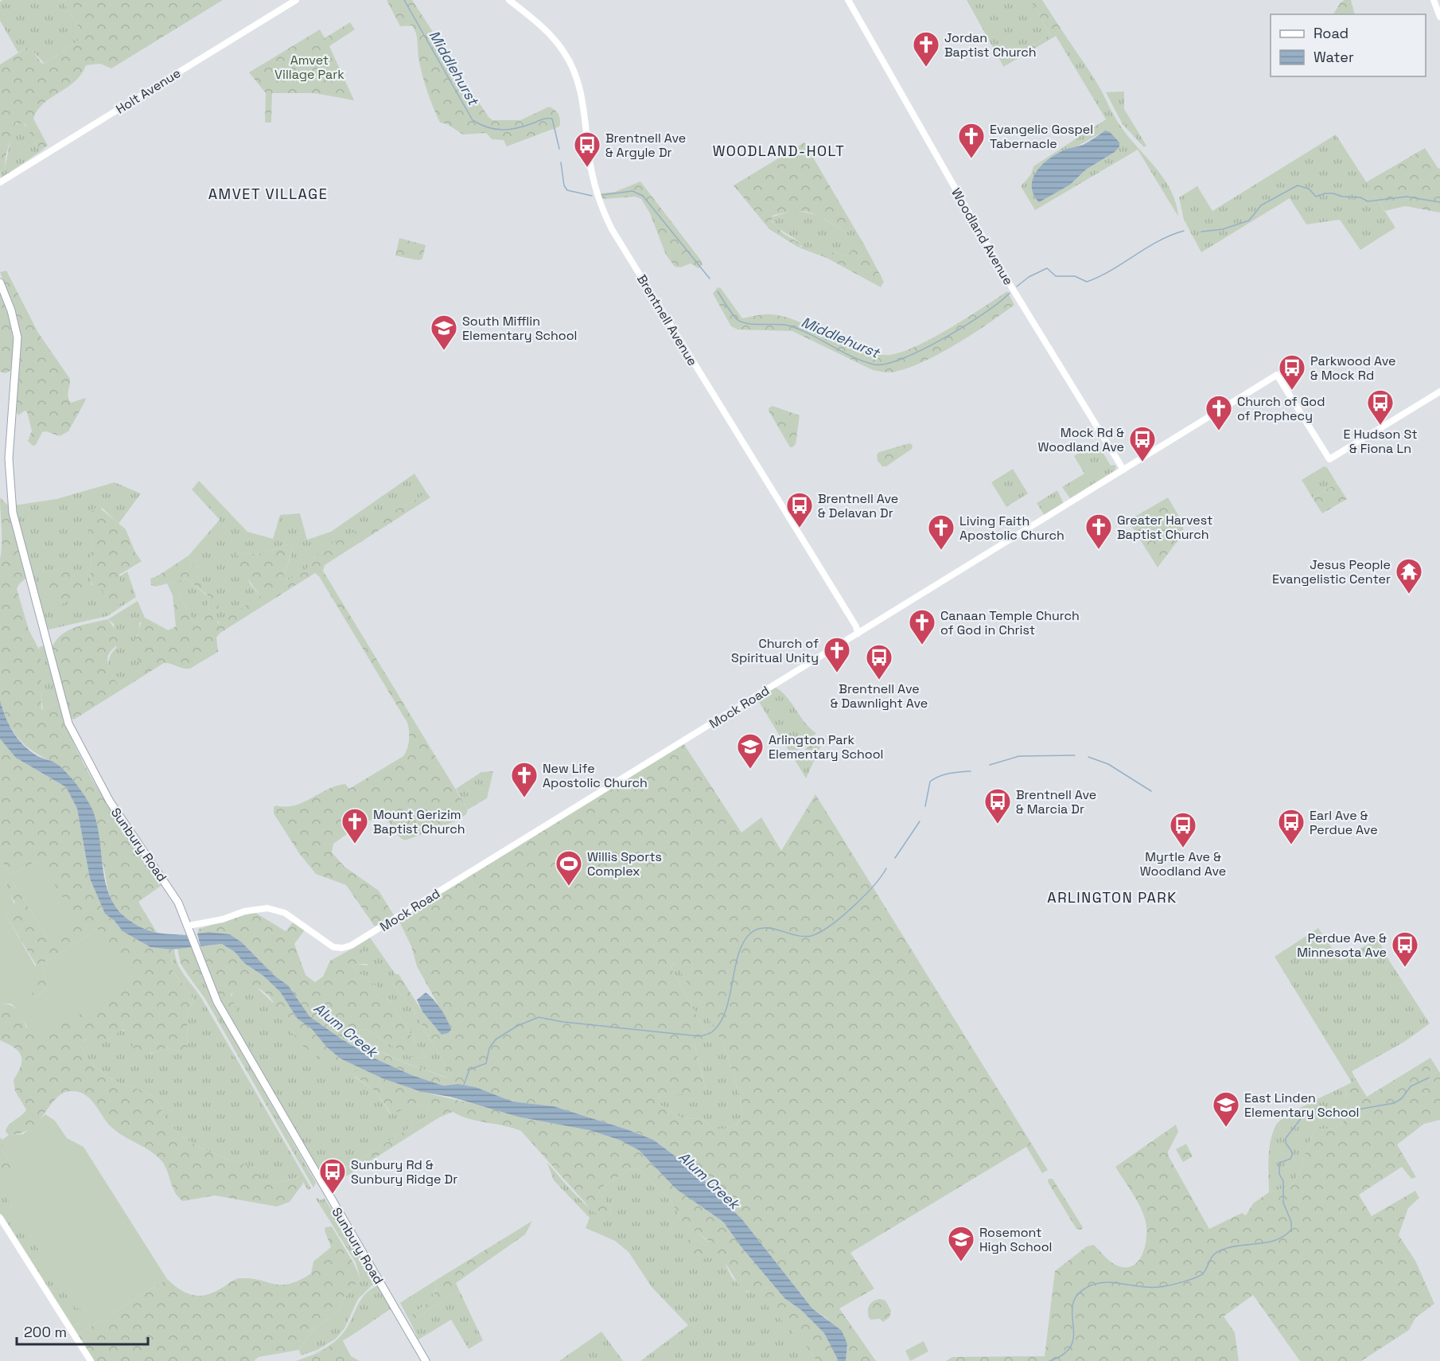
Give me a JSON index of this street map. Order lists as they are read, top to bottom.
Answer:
{
  "streets": {
    "main road": [
      "Holt Avenue",
      "Woodland Avenue",
      "Brentnell Avenue",
      "Mock Road",
      "Sunbury Road"
    ]
  },
  "crossings": [
    ["Woodland Avenue", "Mock Road"],
    ["Brentnell Avenue", "Mock Road"],
    ["Mock Road", "Sunbury Road"]
  ],
  "districts": ["WOODLAND-HOLT", "AMVET VILLAGE", "ARLINGTON PARK"],
  "water": ["Middlehurst", "Alum Creek"],
  "parks": ["Amvet Village Park"],
  "places": {
    "church": [
      "Jordan Baptist Church",
      "Evangelic Gospel Tabernacle",
      "Church of God of Prophecy",
      "Greater Harvest Baptist Church",
      "Living Faith Apostolic Church",
      "Canaan Temple Church of God in Christ",
      "Church of Spiritual Unity",
      "New Life Apostolic Church",
      "Mount Gerizim Baptist Church"
    ],
    "bus stop": [
      "Brentnell Ave & Argyle Dr",
      "Parkwood Ave & Mock Rd",
      "E Hudson St & Fiona Ln",
      "Mock Rd & Woodland Ave",
      "Brentnell Ave & Delavan Dr",
      "Brentnell Ave & Dawnlight Ave",
      "Brentnell Ave & Marcia Dr",
      "Earl Ave & Perdue Ave",
      "Myrtle Ave & Woodland Ave",
      "Perdue Ave & Minnesota Ave",
      "Sunbury Rd & Sunbury Ridge Dr"
    ],
    "school or university": [
      "South Mifflin Elementary School",
      "Arlington Park Elementary School",
      "East Linden Elementary School",
      "Rosemont High School"
    ],
    "temple": ["Jesus People Evangelistic Center"],
    "sports": ["Willis Sports Complex"]
  },
  "legend": ["Road", "Water"],
  "scale_bar": "200 m"
}
